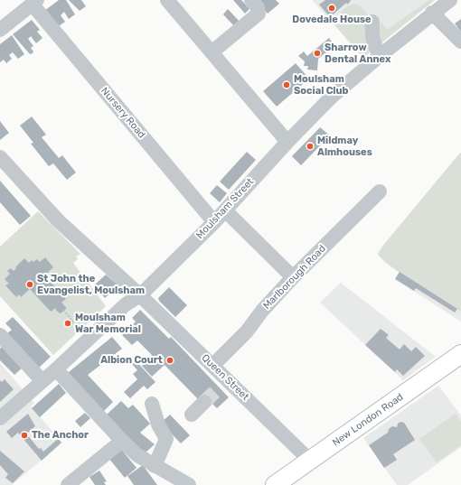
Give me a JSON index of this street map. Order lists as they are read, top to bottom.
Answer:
{
  "streets": {
    "main road": ["New London Road"],
    "street": [
      "Nursery Road",
      "Moulsham Street",
      "Marlborough Road",
      "Queen Street"
    ]
  },
  "crossings": [
    ["Nursery Road", "Moulsham Street"],
    ["Moulsham Street", "Queen Street"],
    ["Marlborough Road", "Queen Street"],
    ["Queen Street", "New London Road"]
  ],
  "places": [
    "Dovedale House",
    "Sharrow Dental Annex",
    "Moulsham Social Club",
    "Mildmay Almhouses",
    "St John the Evangelist, Moulsham",
    "Moulsham War Memorial",
    "Albion Court",
    "The Anchor"
  ]
}
